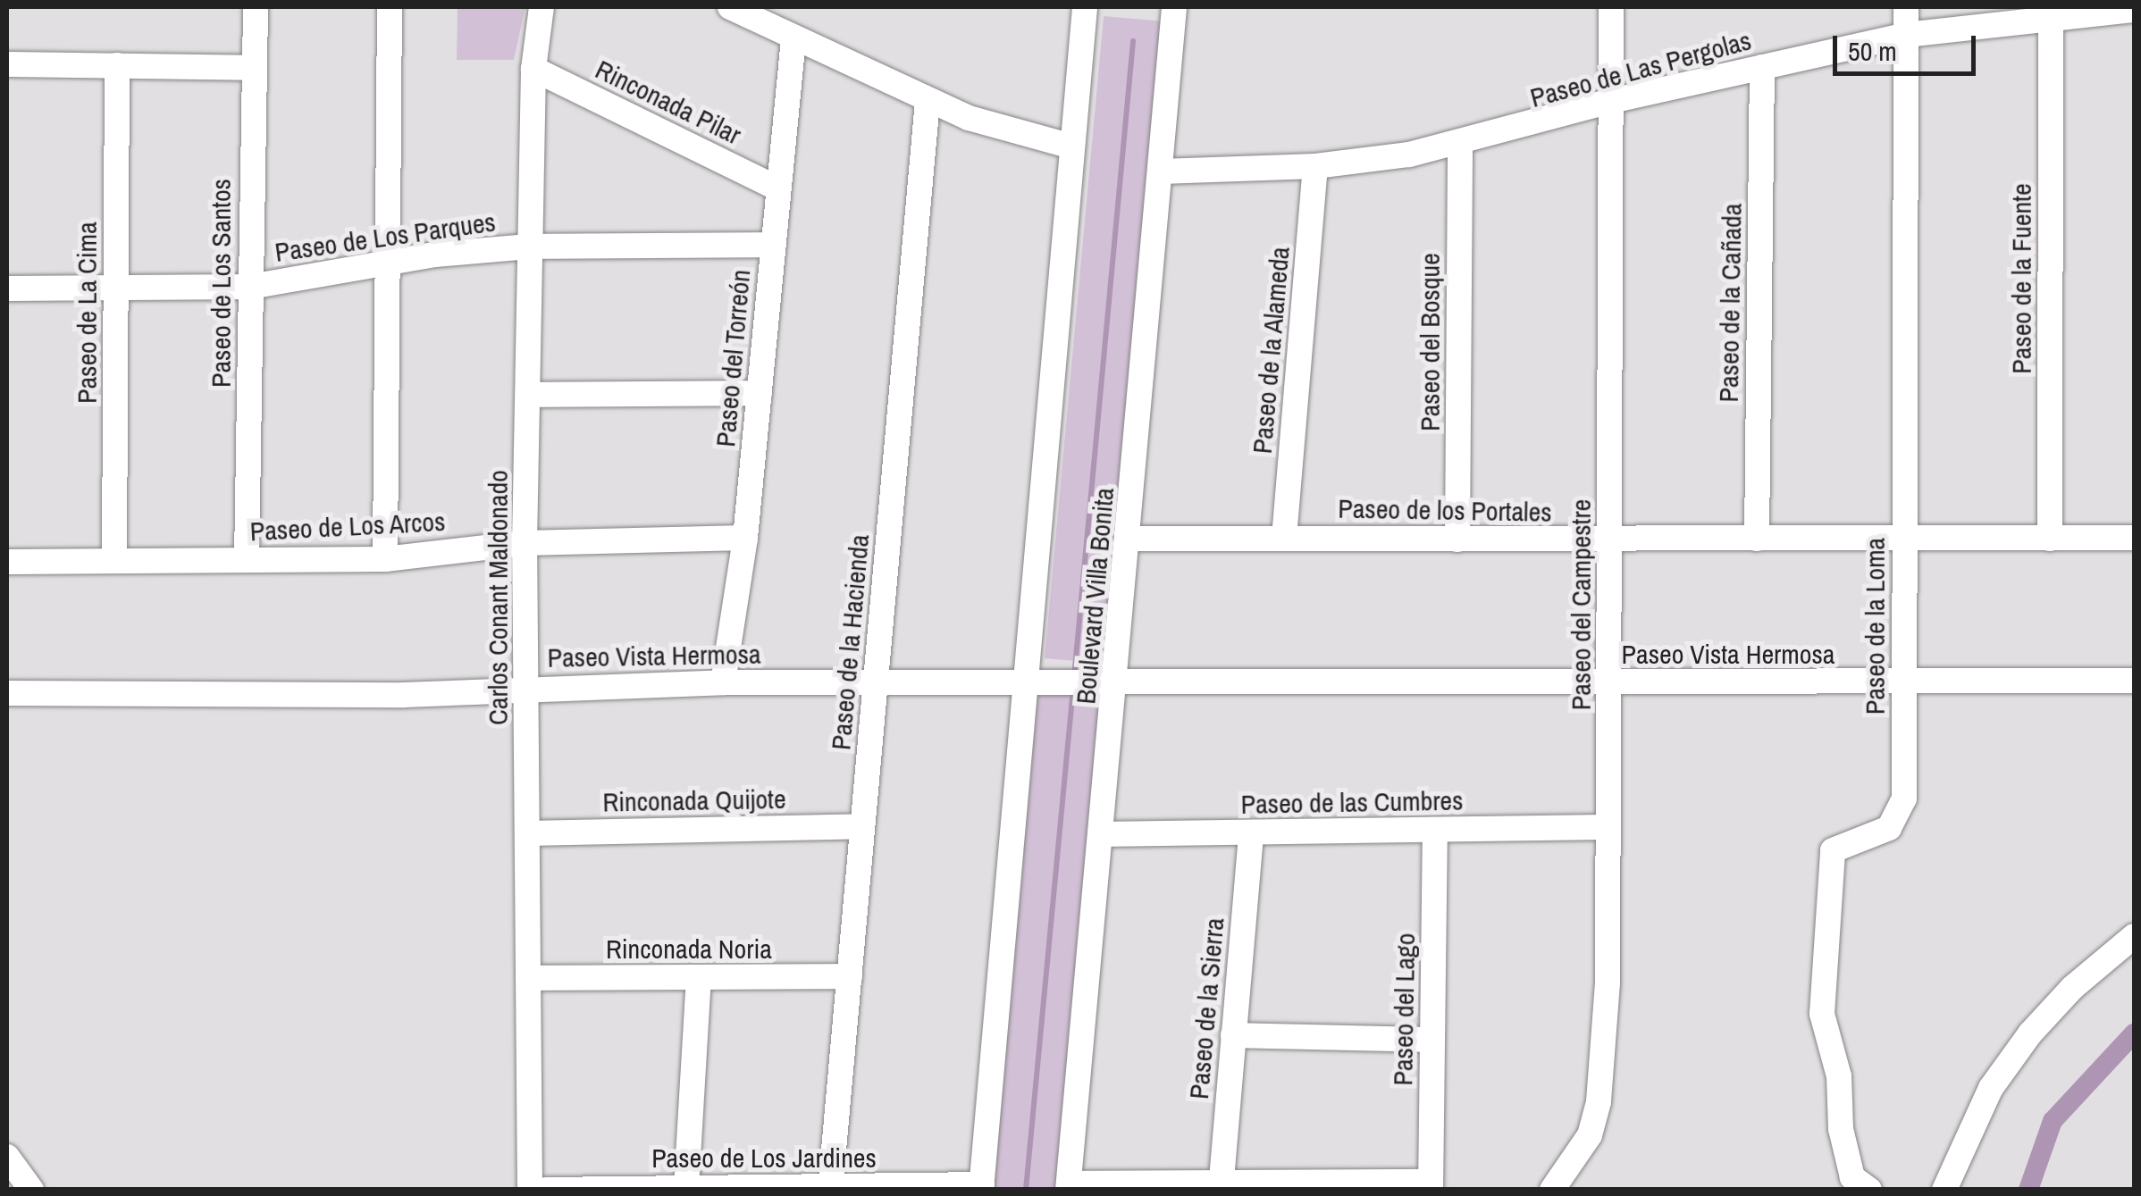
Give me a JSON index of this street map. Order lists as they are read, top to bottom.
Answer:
{
  "streets": {
    "street": [
      "Paseo de Las Pergolas",
      "Rinconada Pilar",
      "Paseo de Los Parques",
      "Paseo de la Fuente",
      "Paseo de Los Santos",
      "Paseo de la Cañada",
      "Paseo de La Cima",
      "Paseo del Bosque",
      "Paseo de la Alameda",
      "Paseo del Torreón",
      "Paseo de los Portales",
      "Paseo de Los Arcos",
      "Boulevard Villa Bonita",
      "Carlos Conant Maldonado",
      "Paseo del Campestre",
      "Paseo de la Loma",
      "Paseo de la Hacienda",
      "Paseo Vista Hermosa",
      "Rinconada Quijote",
      "Paseo de las Cumbres",
      "Rinconada Noria",
      "Paseo de la Sierra",
      "Paseo del Lago",
      "Paseo de Los Jardines"
    ]
  },
  "crossings": [
    ["Paseo de Las Pergolas", "Paseo de la Fuente"],
    ["Paseo de Las Pergolas", "Paseo de la Cañada"],
    ["Paseo de Las Pergolas", "Paseo del Bosque"],
    ["Paseo de Las Pergolas", "Paseo de la Alameda"],
    ["Paseo de Las Pergolas", "Boulevard Villa Bonita"],
    ["Paseo de Las Pergolas", "Paseo del Campestre"],
    ["Paseo de Las Pergolas", "Paseo de la Loma"],
    ["Rinconada Pilar", "Paseo del Torreón"],
    ["Rinconada Pilar", "Carlos Conant Maldonado"],
    ["Paseo de Los Parques", "Paseo de Los Santos"],
    ["Paseo de Los Parques", "Paseo de La Cima"],
    ["Paseo de Los Parques", "Paseo del Torreón"],
    ["Paseo de Los Parques", "Carlos Conant Maldonado"],
    ["Paseo de la Fuente", "Paseo de los Portales"],
    ["Paseo de Los Santos", "Paseo de Los Arcos"],
    ["Paseo de la Cañada", "Paseo de los Portales"],
    ["Paseo de La Cima", "Paseo de Los Arcos"],
    ["Paseo del Bosque", "Paseo de los Portales"],
    ["Paseo de la Alameda", "Paseo de los Portales"],
    ["Paseo del Torreón", "Paseo de Los Arcos"],
    ["Paseo del Torreón", "Paseo Vista Hermosa"],
    ["Paseo de los Portales", "Boulevard Villa Bonita"],
    ["Paseo de los Portales", "Paseo del Campestre"],
    ["Paseo de los Portales", "Paseo de la Loma"],
    ["Paseo de Los Arcos", "Carlos Conant Maldonado"],
    ["Boulevard Villa Bonita", "Paseo Vista Hermosa"],
    ["Boulevard Villa Bonita", "Paseo de las Cumbres"],
    ["Carlos Conant Maldonado", "Paseo Vista Hermosa"],
    ["Carlos Conant Maldonado", "Rinconada Quijote"],
    ["Carlos Conant Maldonado", "Rinconada Noria"],
    ["Paseo del Campestre", "Paseo Vista Hermosa"],
    ["Paseo del Campestre", "Paseo de las Cumbres"],
    ["Paseo de la Loma", "Paseo Vista Hermosa"],
    ["Paseo de la Hacienda", "Paseo Vista Hermosa"],
    ["Paseo de la Hacienda", "Rinconada Quijote"],
    ["Paseo de la Hacienda", "Rinconada Noria"],
    ["Paseo de la Hacienda", "Paseo de Los Jardines"],
    ["Paseo de las Cumbres", "Paseo de la Sierra"],
    ["Paseo de las Cumbres", "Paseo del Lago"]
  ],
  "scale_bar": "50 m"
}
